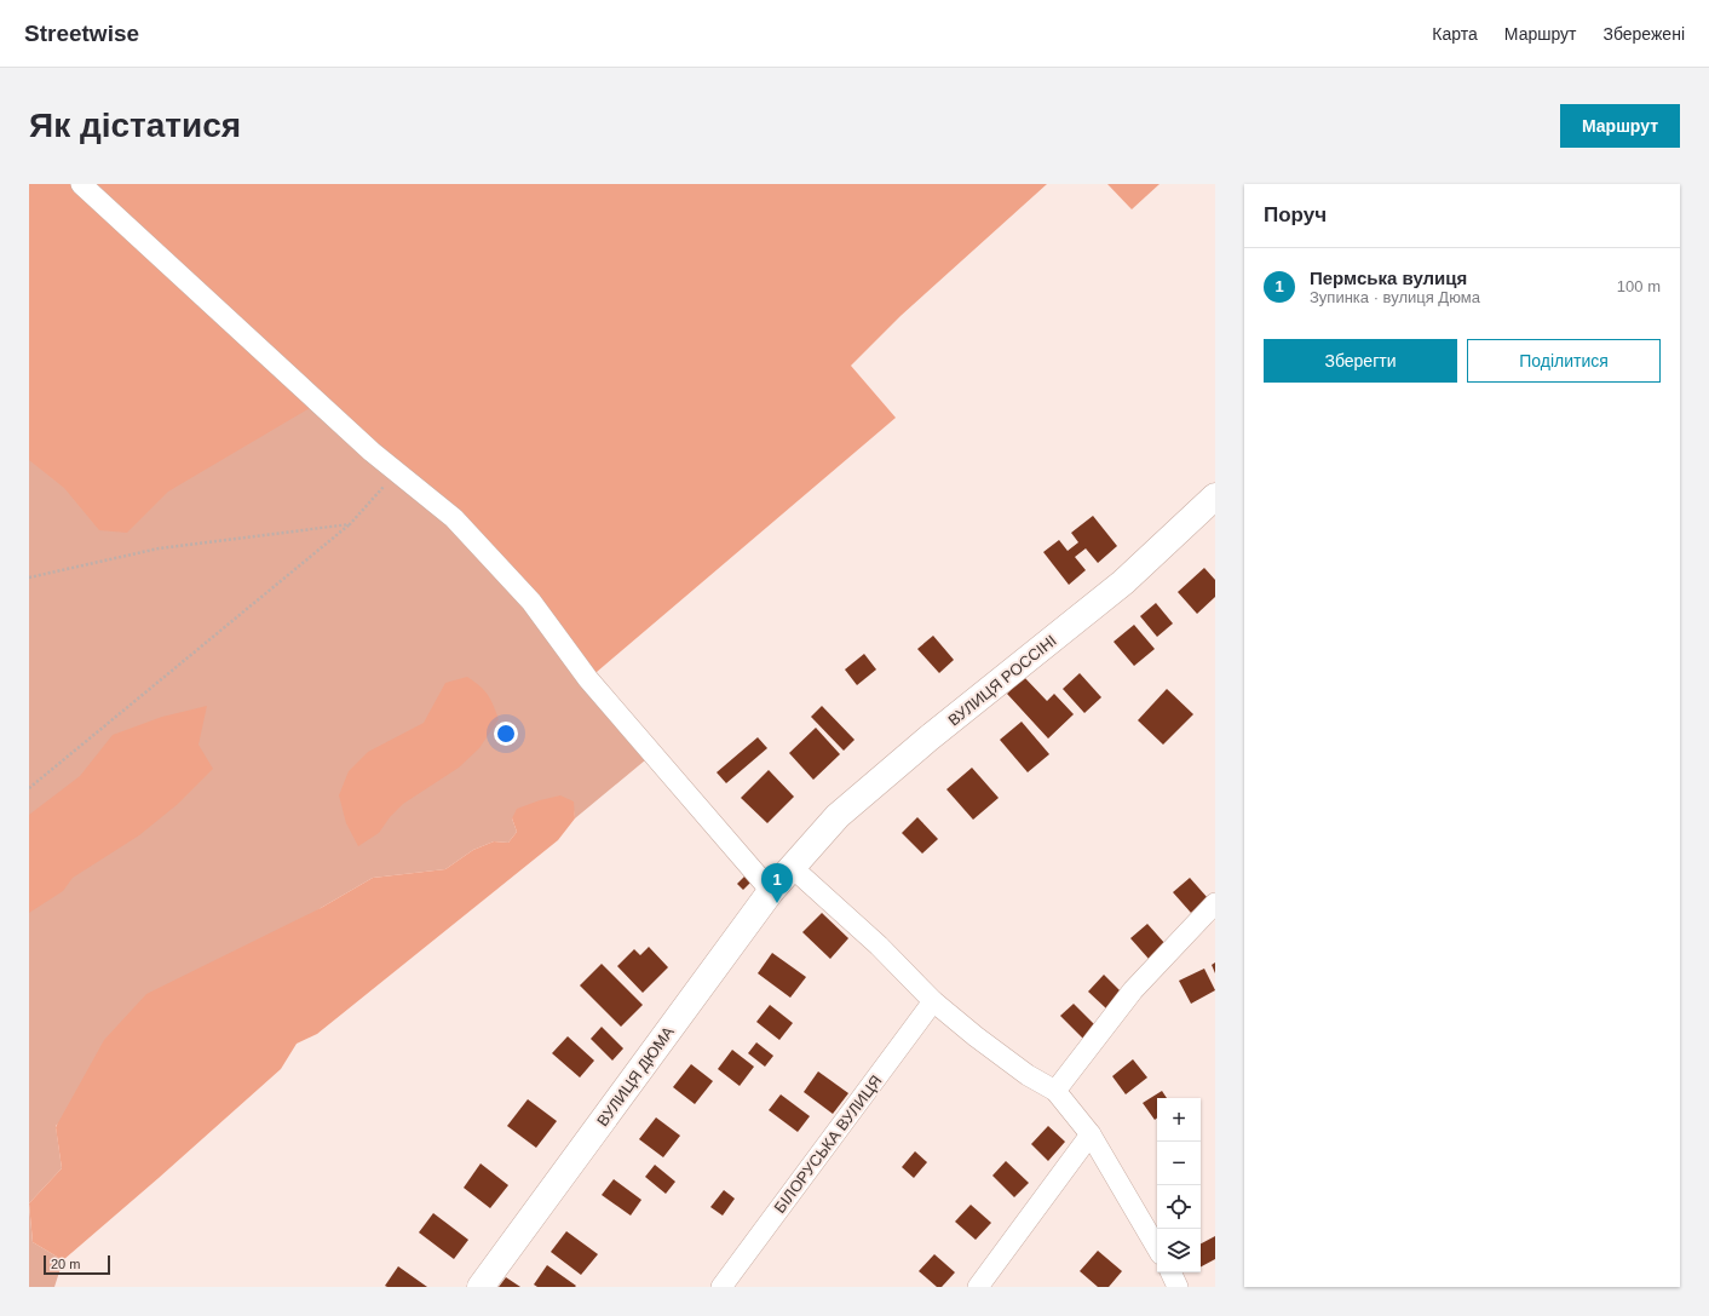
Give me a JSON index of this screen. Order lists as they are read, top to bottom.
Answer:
{
  "streets": {
    "street": ["ВУЛИЦЯ РОССІНІ", "ВУЛИЦЯ ДЮМА", "БІЛОРУСЬКА ВУЛИЦЯ"]
  },
  "crossings": [
    ["ВУЛИЦЯ РОССІНІ", "ВУЛИЦЯ ДЮМА"]
  ],
  "scale_bar": "20 m",
  "page": {
    "header": "Streetwise",
    "nav": ["Карта", "Маршрут", "Збережені"],
    "buttons": [
      "Маршрут",
      ["Зберегти", "Поділитися"]
    ],
    "title": "Як дістатися",
    "heading": "Поруч",
    "list": [
      {
        "mark": "1",
        "name": "Пермська вулиця",
        "note": "Зупинка · вулиця Дюма",
        "value": "100 m"
      }
    ],
    "pins": "1",
    "map_buttons": ["+", "−"],
    "scale": "20 m"
  }
}
